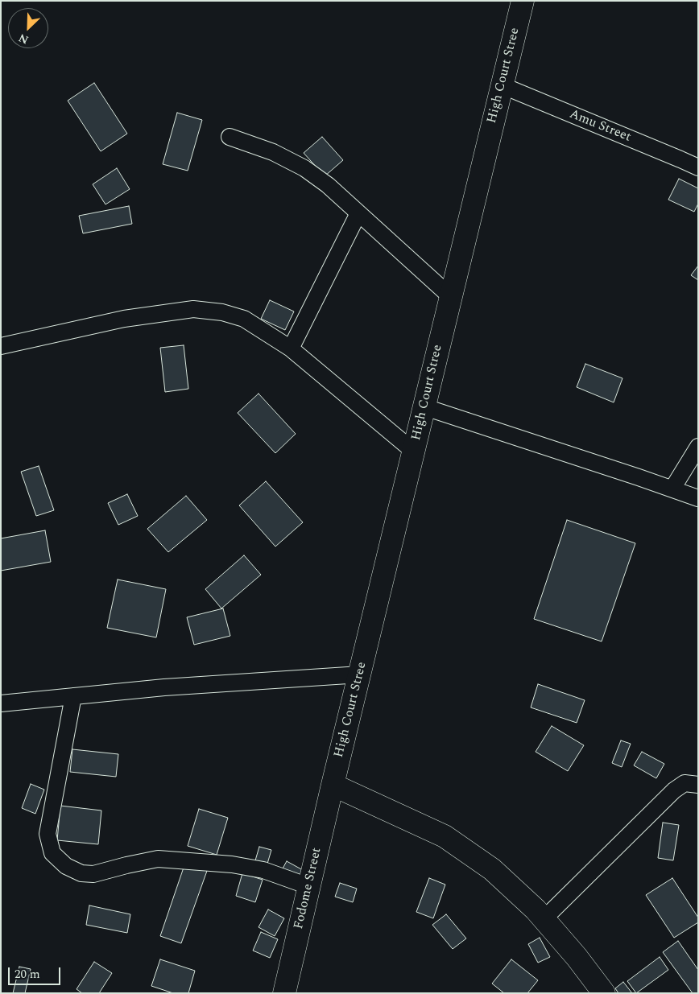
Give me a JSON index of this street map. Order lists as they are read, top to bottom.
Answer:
{
  "streets": {
    "street": ["High Court Stree", "Amu Street", "Fodome Street"]
  },
  "crossings": [
    ["High Court Stree", "Amu Street"],
    ["High Court Stree", "Fodome Street"]
  ],
  "scale_bar": "20 m",
  "north": "bottom left"
}
